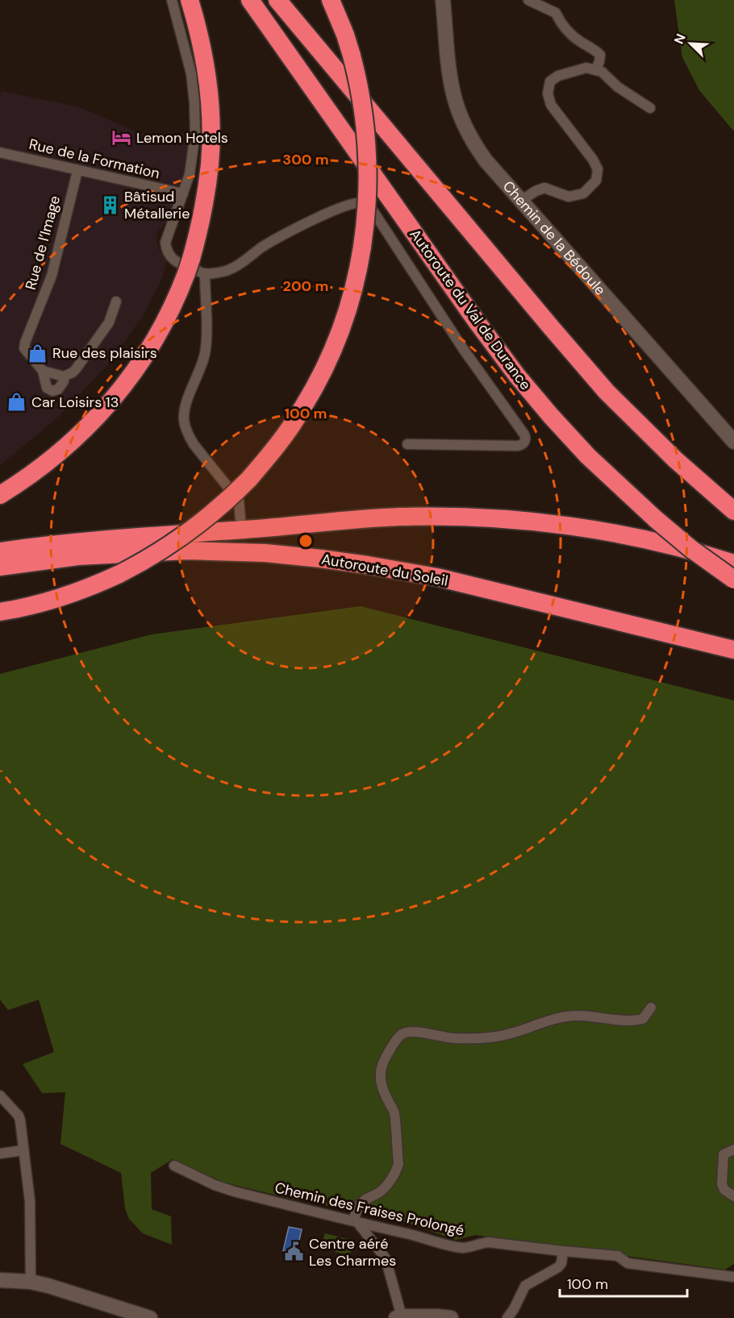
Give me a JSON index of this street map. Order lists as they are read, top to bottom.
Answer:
{
  "streets": {
    "highway": ["Autoroute du Val de Durance", "Autoroute du Soleil"],
    "street": [
      "Rue de la Formation",
      "Chemin de la Bédoule",
      "Rue de l’Image",
      "Chemin des Fraises Prolongé"
    ]
  },
  "crossings": [
    ["Rue de la Formation", "Rue de l’Image"]
  ],
  "places": {
    "hotel": ["Lemon Hotels"],
    "building": ["Bâtisud Métallerie"],
    "shop": ["Rue des plaisirs", "Car Loisirs 13"],
    "public building": ["Centre aéré Les Charmes"]
  },
  "scale_bar": "100 m",
  "north": "top left",
  "rings": ["300 m", "200 m", "100 m"]
}
